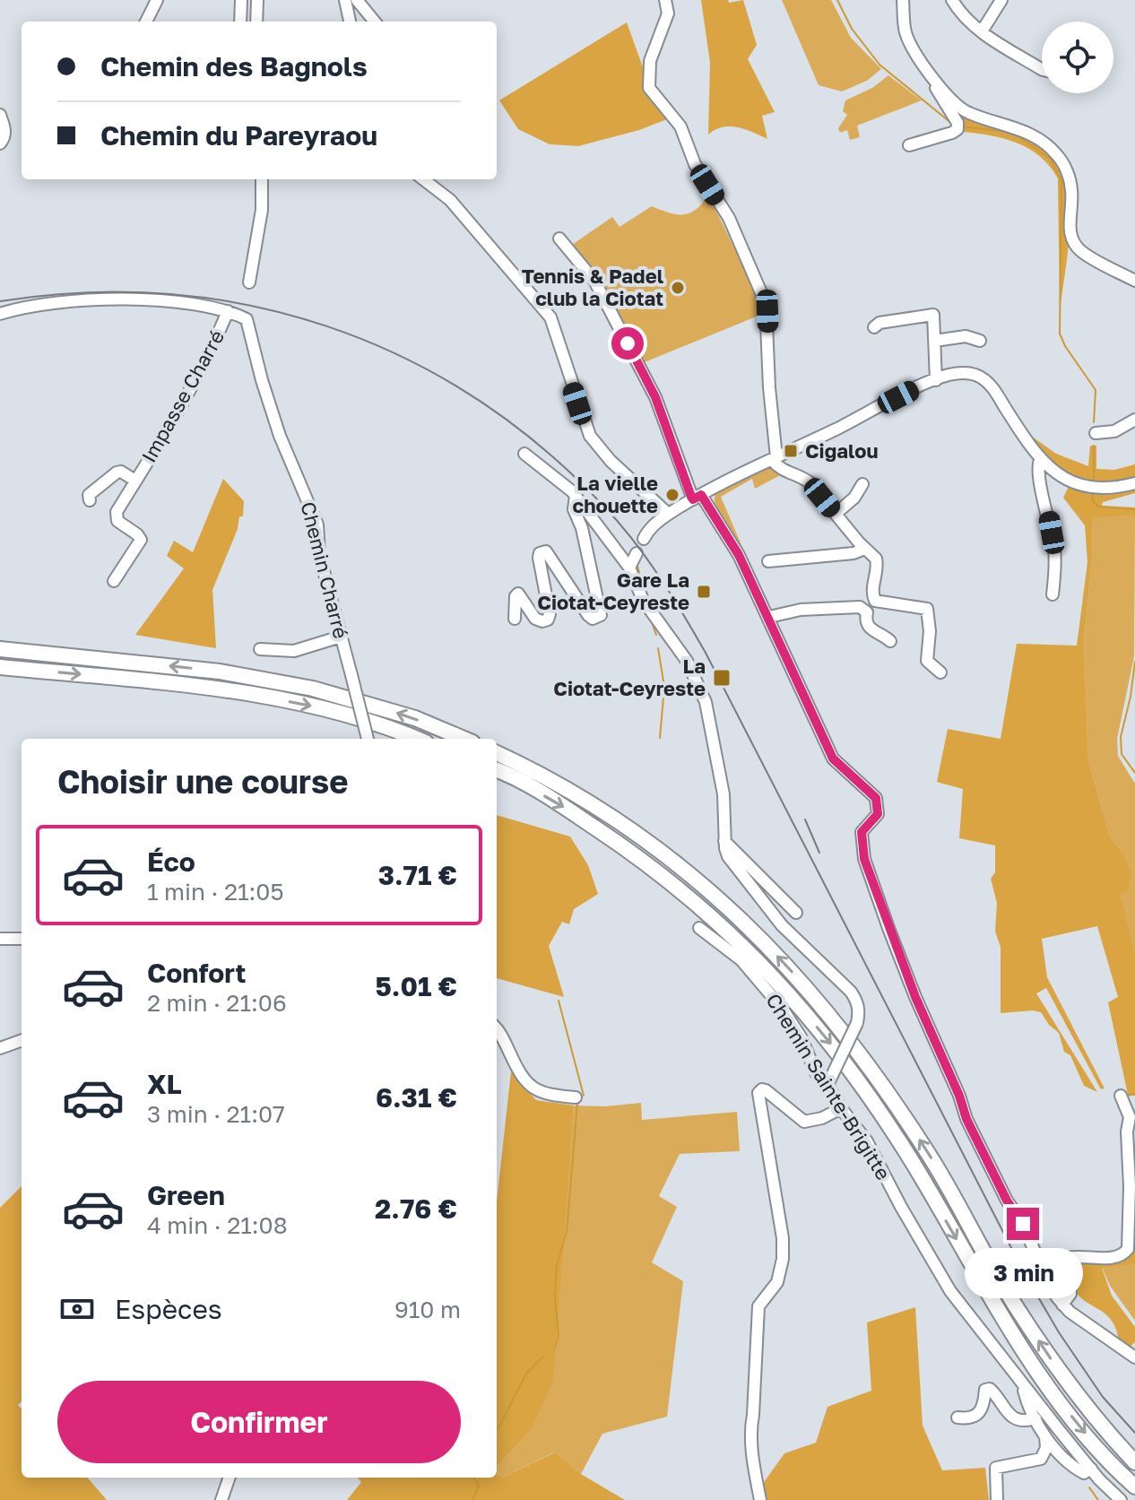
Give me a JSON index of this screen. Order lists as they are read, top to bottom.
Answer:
{
  "streets": {
    "street": ["Impasse Charré", "Chemin Charré", "Chemin Sainte-Brigitte"]
  },
  "crossings": [
    ["Impasse Charré", "Chemin Charré"]
  ],
  "places": {
    "other": ["Tennis & Padel club la Ciotat", "La vielle chouette"],
    "transit": ["Cigalou", "Gare La Ciotat-Ceyreste", "La Ciotat-Ceyreste"]
  },
  "page": {
    "banner": ["Chemin des Bagnols", "Chemin du Pareyraou"],
    "heading": "Choisir une course",
    "list": [
      {
        "name": "Éco",
        "note": "1 min · 21:05",
        "value": "3.71 €"
      },
      {
        "name": "Confort",
        "note": "2 min · 21:06",
        "value": "5.01 €"
      },
      {
        "name": "XL",
        "note": "3 min · 21:07",
        "value": "6.31 €"
      },
      {
        "name": "Green",
        "note": "4 min · 21:08",
        "value": "2.76 €"
      }
    ],
    "bubble": "3 min",
    "pay": ["Espèces", "910 m"],
    "buttons": "Confirmer"
  }
}
